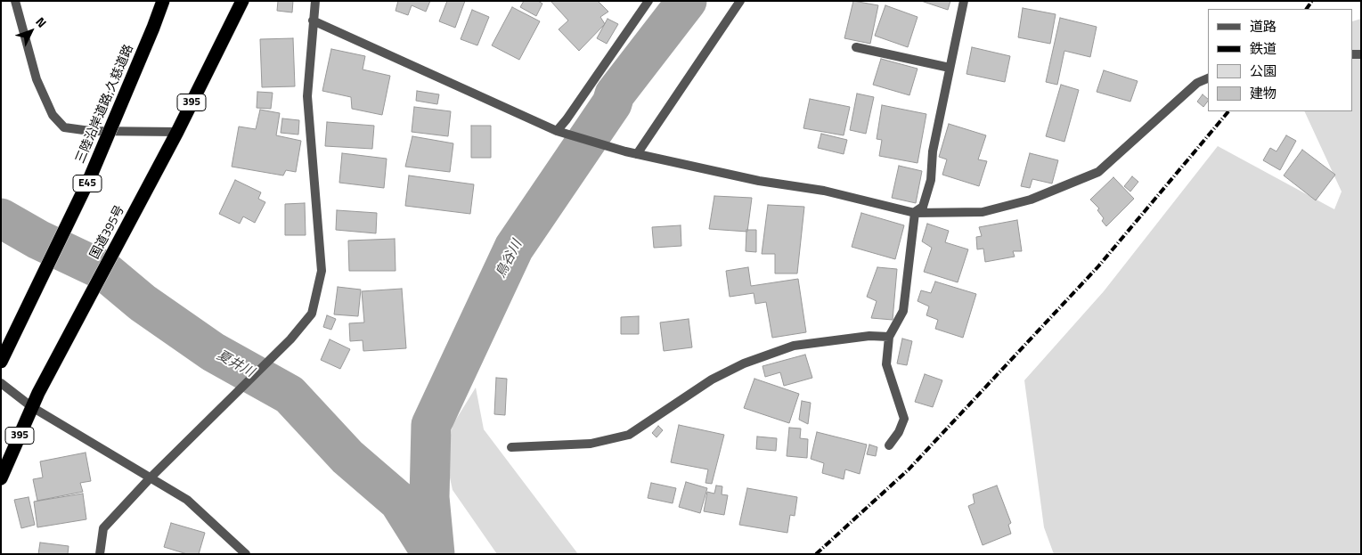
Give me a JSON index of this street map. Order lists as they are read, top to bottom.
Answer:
{
  "streets": {
    "highway": [
      "395",
      "三陸沿岸道路;久慈道路",
      "E45",
      "国道395号"
    ]
  },
  "water": ["鳥谷川", "夏井川"],
  "legend": [
    "道路",
    "鉄道",
    "公園",
    "建物"
  ],
  "north": "top right"
}
